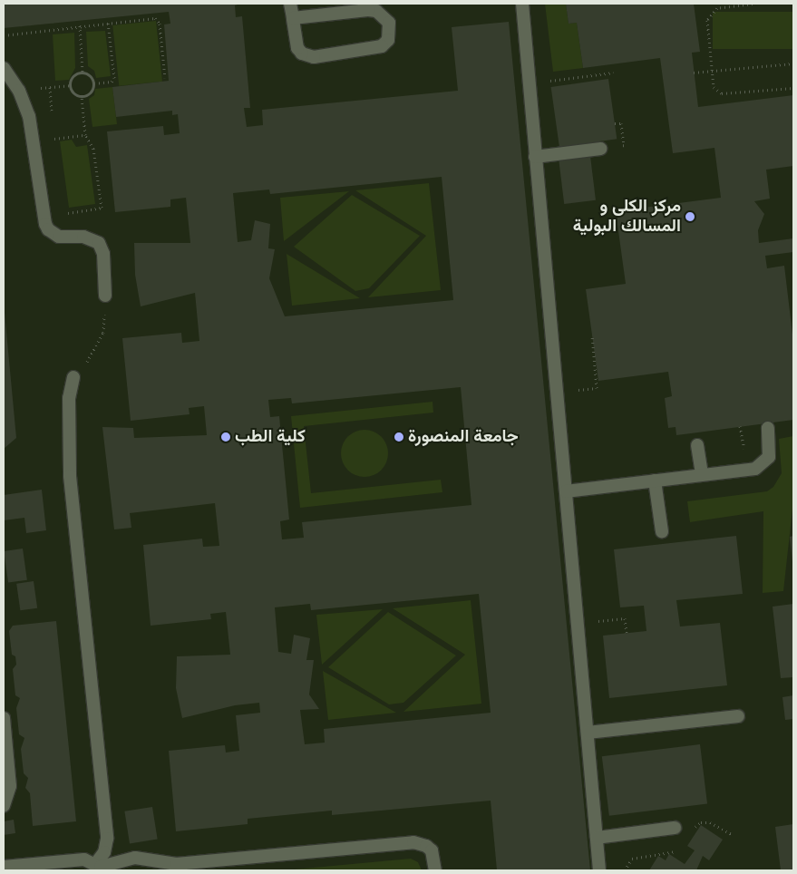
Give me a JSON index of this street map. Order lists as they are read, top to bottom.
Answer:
{
  "places": ["مركز الكلى و المسالك البولية", "كلية الطب", "جامعة المنصورة"]
}
